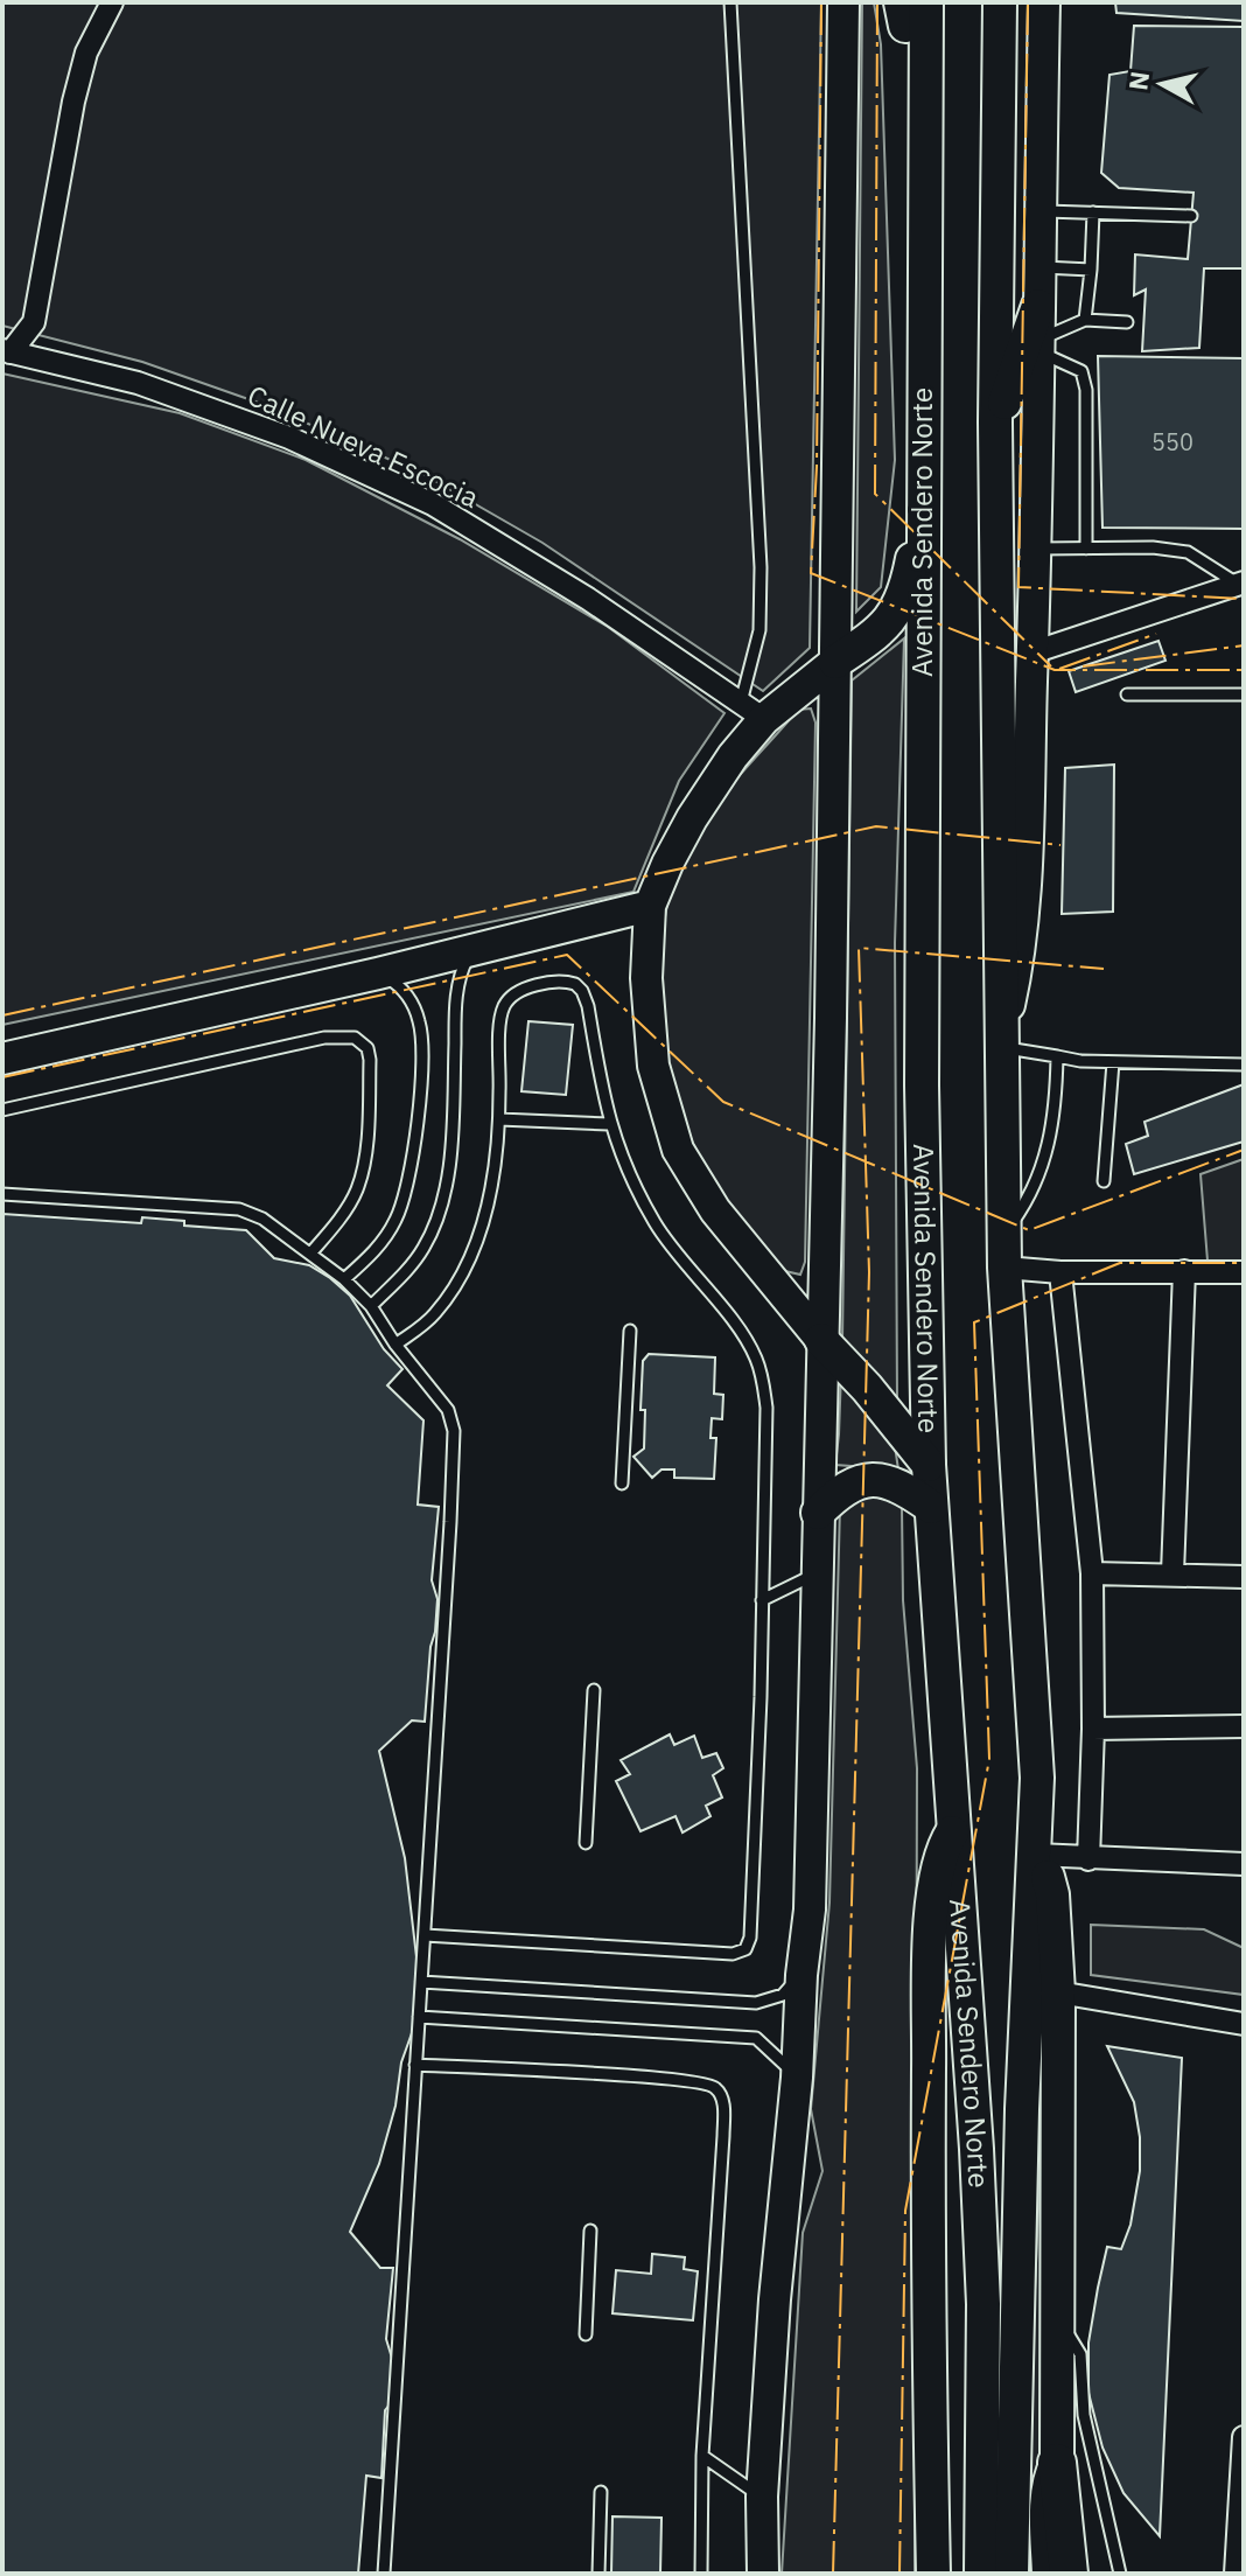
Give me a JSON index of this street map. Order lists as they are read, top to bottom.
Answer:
{
  "streets": {
    "main road": ["Avenida Sendero Norte"],
    "street": ["Calle Nueva Escocia"]
  },
  "house_numbers": ["550"],
  "north": "left"
}
